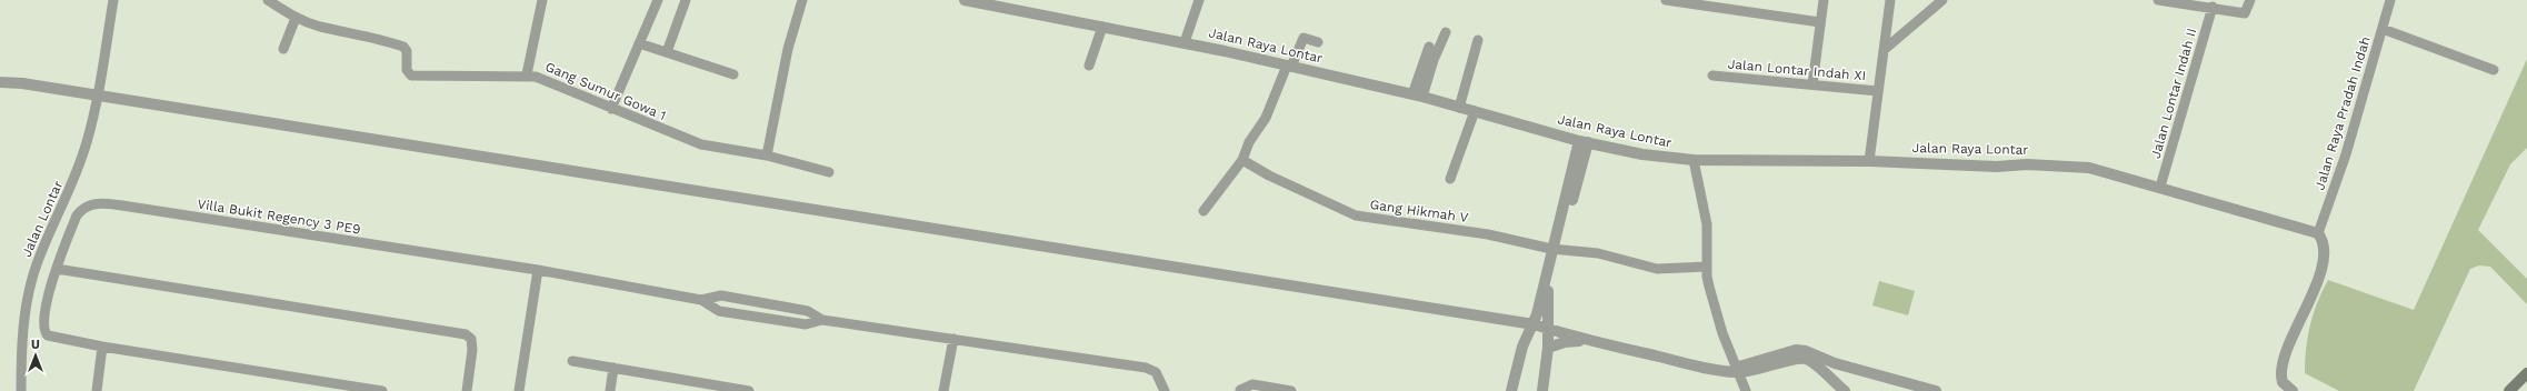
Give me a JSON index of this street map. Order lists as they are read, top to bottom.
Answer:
{
  "streets": {
    "street": [
      "Jalan Raya Lontar",
      "Jalan Lontar Indah XI",
      "Gang Sumur Gowa 1",
      "Jalan Lontar Indah II",
      "Jalan Raya Pradah Indah",
      "Gang Hikmah V",
      "Villa Bukit Regency 3 PE9",
      "Jalan Lontar"
    ]
  },
  "crossings": [
    ["Jalan Raya Lontar", "Jalan Lontar Indah II"],
    ["Jalan Raya Lontar", "Jalan Raya Pradah Indah"]
  ],
  "north": "top"
}
